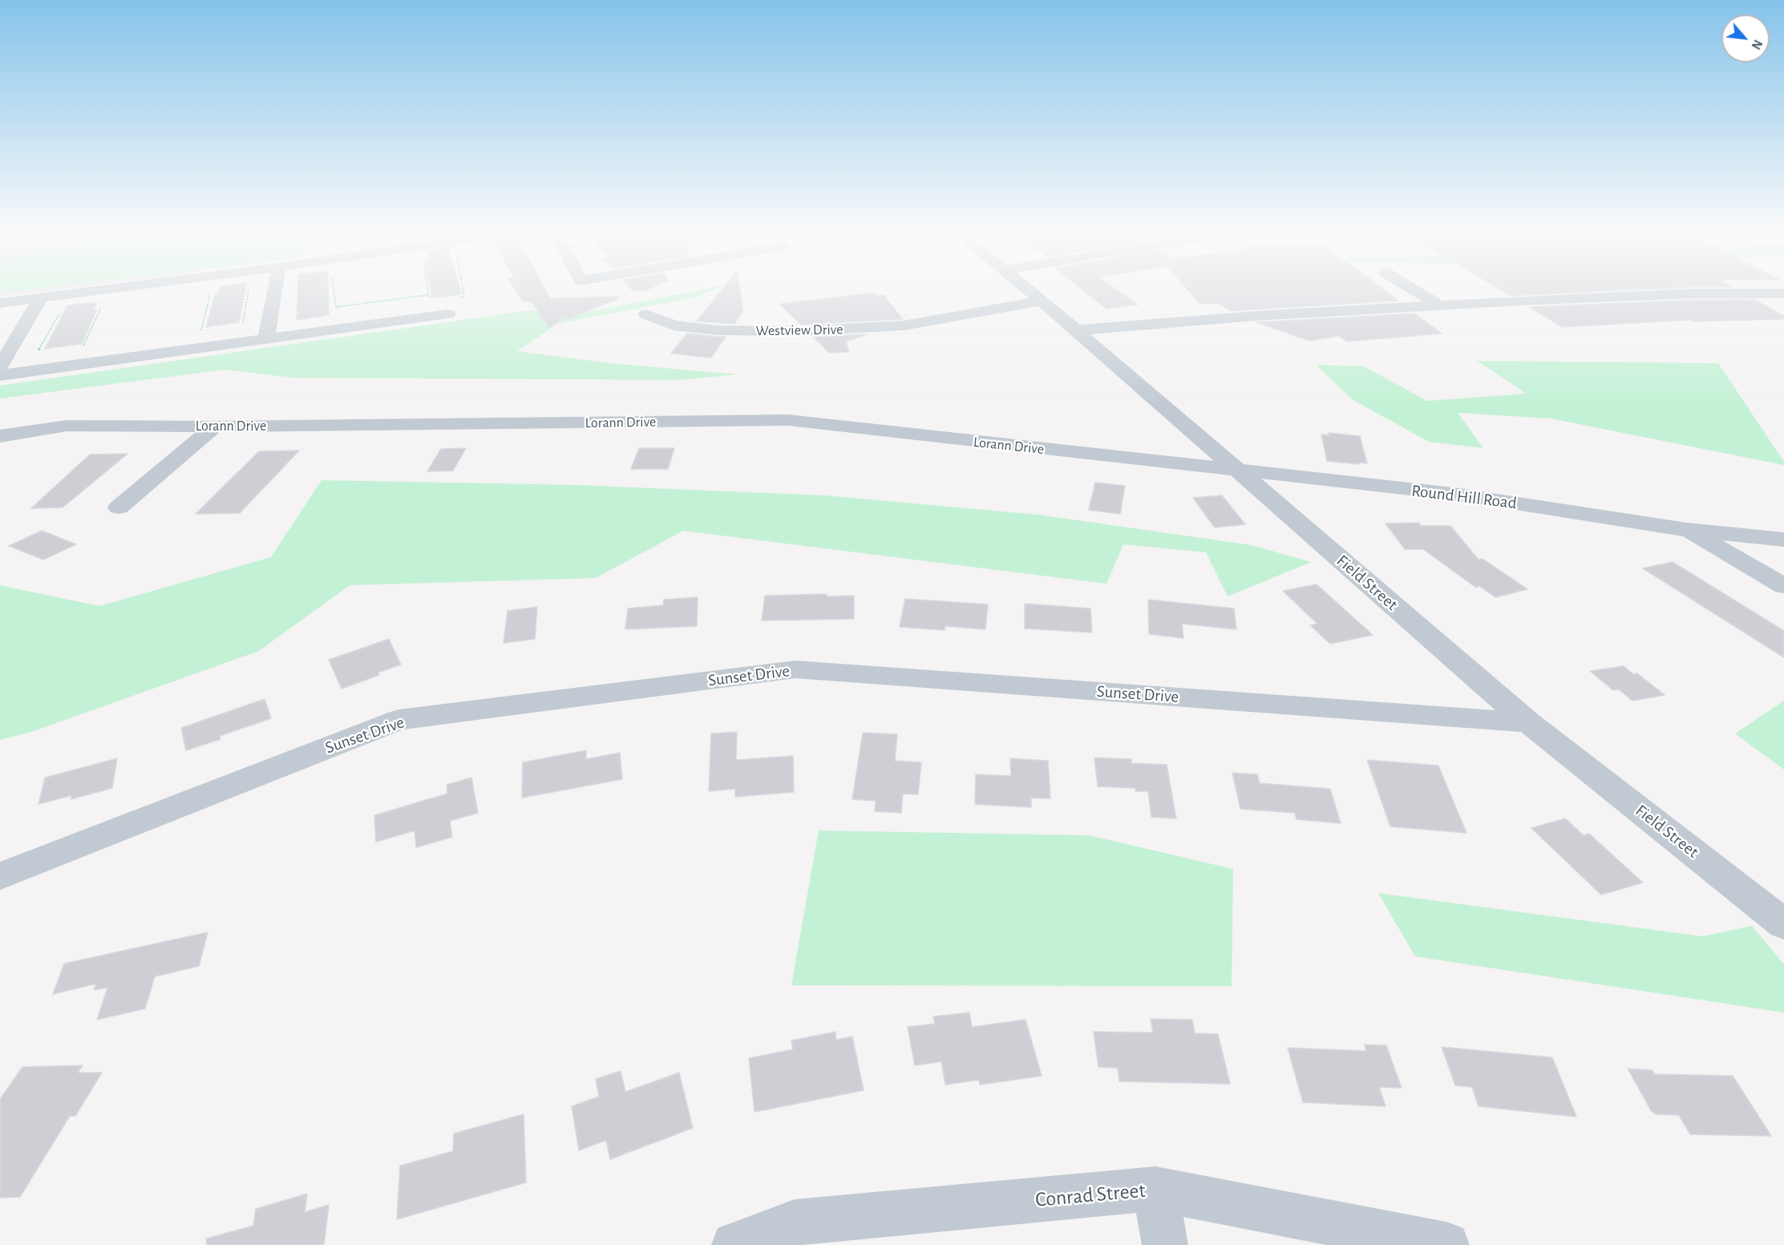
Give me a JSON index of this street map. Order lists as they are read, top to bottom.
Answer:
{
  "streets": {
    "street": [
      "Westview Drive",
      "Lorann Drive",
      "Round Hill Road",
      "Field Street",
      "Sunset Drive",
      "Conrad Street"
    ]
  },
  "crossings": [
    ["Westview Drive", "Field Street"],
    ["Lorann Drive", "Round Hill Road"],
    ["Lorann Drive", "Field Street"],
    ["Round Hill Road", "Field Street"],
    ["Field Street", "Sunset Drive"]
  ],
  "north": "bottom right"
}
